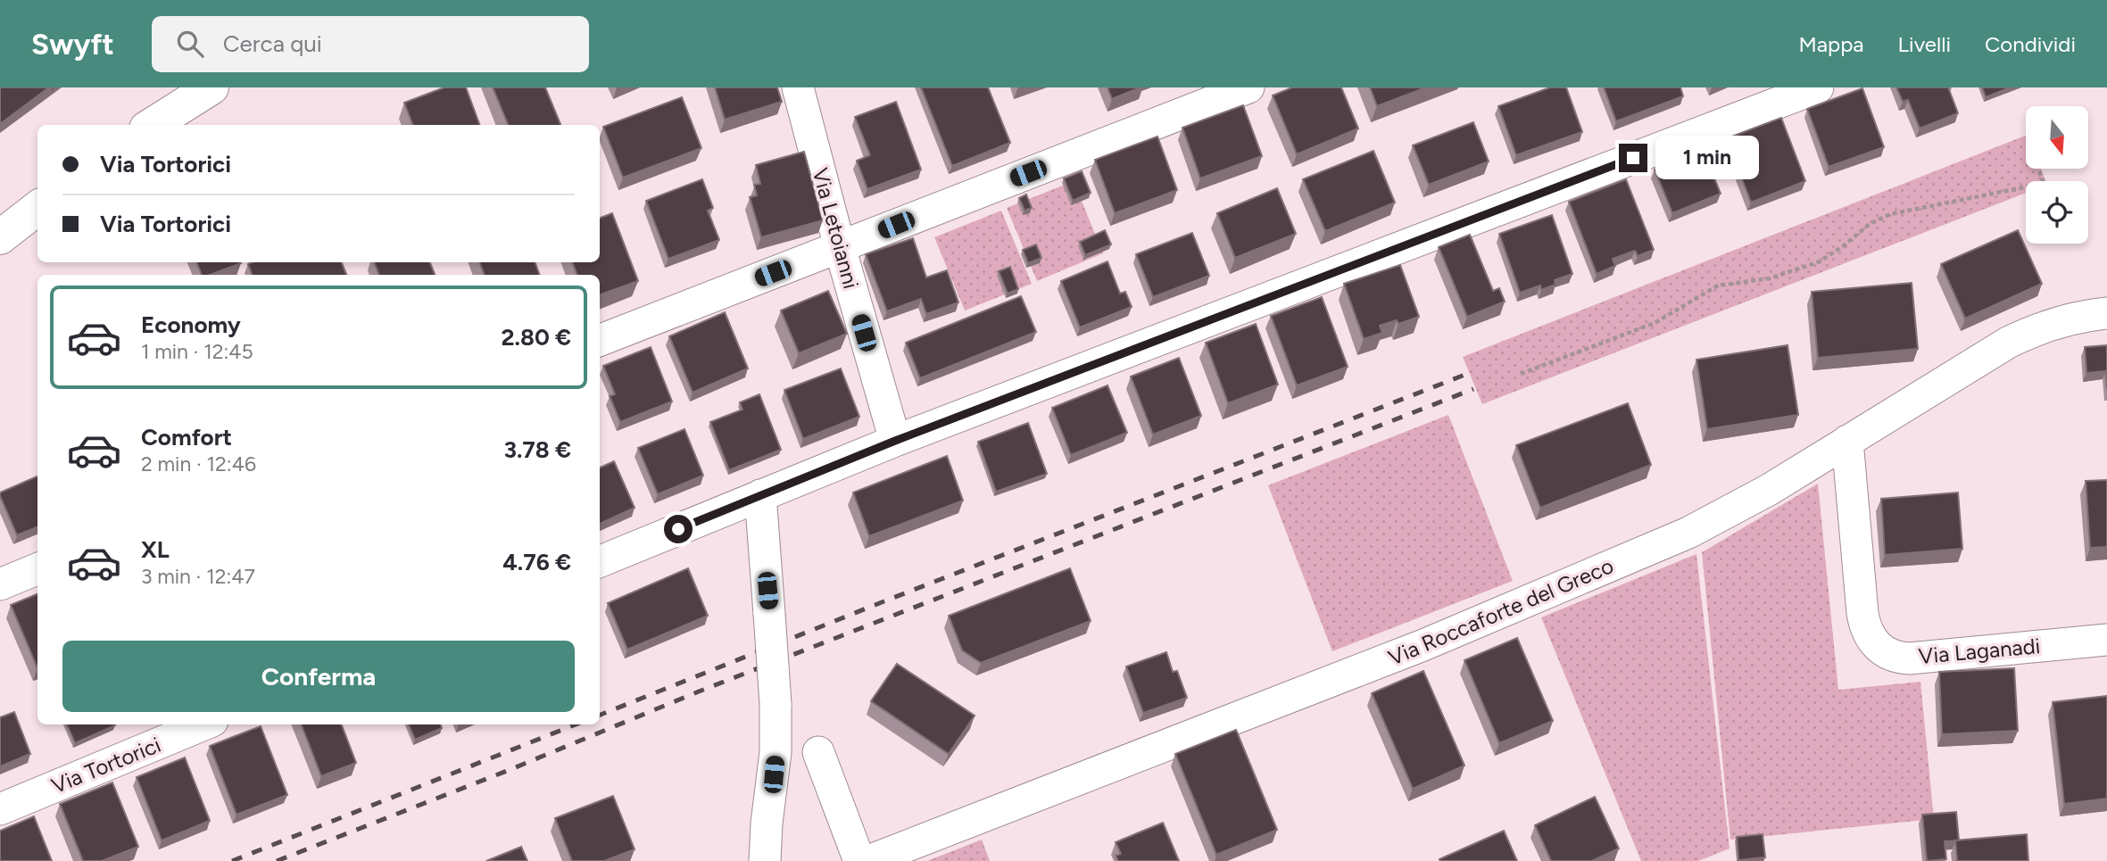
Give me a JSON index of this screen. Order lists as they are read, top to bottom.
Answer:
{
  "streets": {
    "street": [
      "Via Letoianni",
      "Via Roccaforte del Greco",
      "Via Laganadi",
      "Via Tortorici"
    ]
  },
  "crossings": [
    ["Via Roccaforte del Greco", "Via Laganadi"]
  ],
  "north": "bottom",
  "page": {
    "header": "Swyft",
    "search": "Cerca qui",
    "nav": ["Mappa", "Livelli", "Condividi"],
    "banner": ["Via Tortorici", "Via Tortorici"],
    "bubble": "1 min",
    "list": [
      {
        "name": "Economy",
        "note": "1 min · 12:45",
        "value": "2.80 €"
      },
      {
        "name": "Comfort",
        "note": "2 min · 12:46",
        "value": "3.78 €"
      },
      {
        "name": "XL",
        "note": "3 min · 12:47",
        "value": "4.76 €"
      }
    ],
    "buttons": "Conferma"
  }
}
